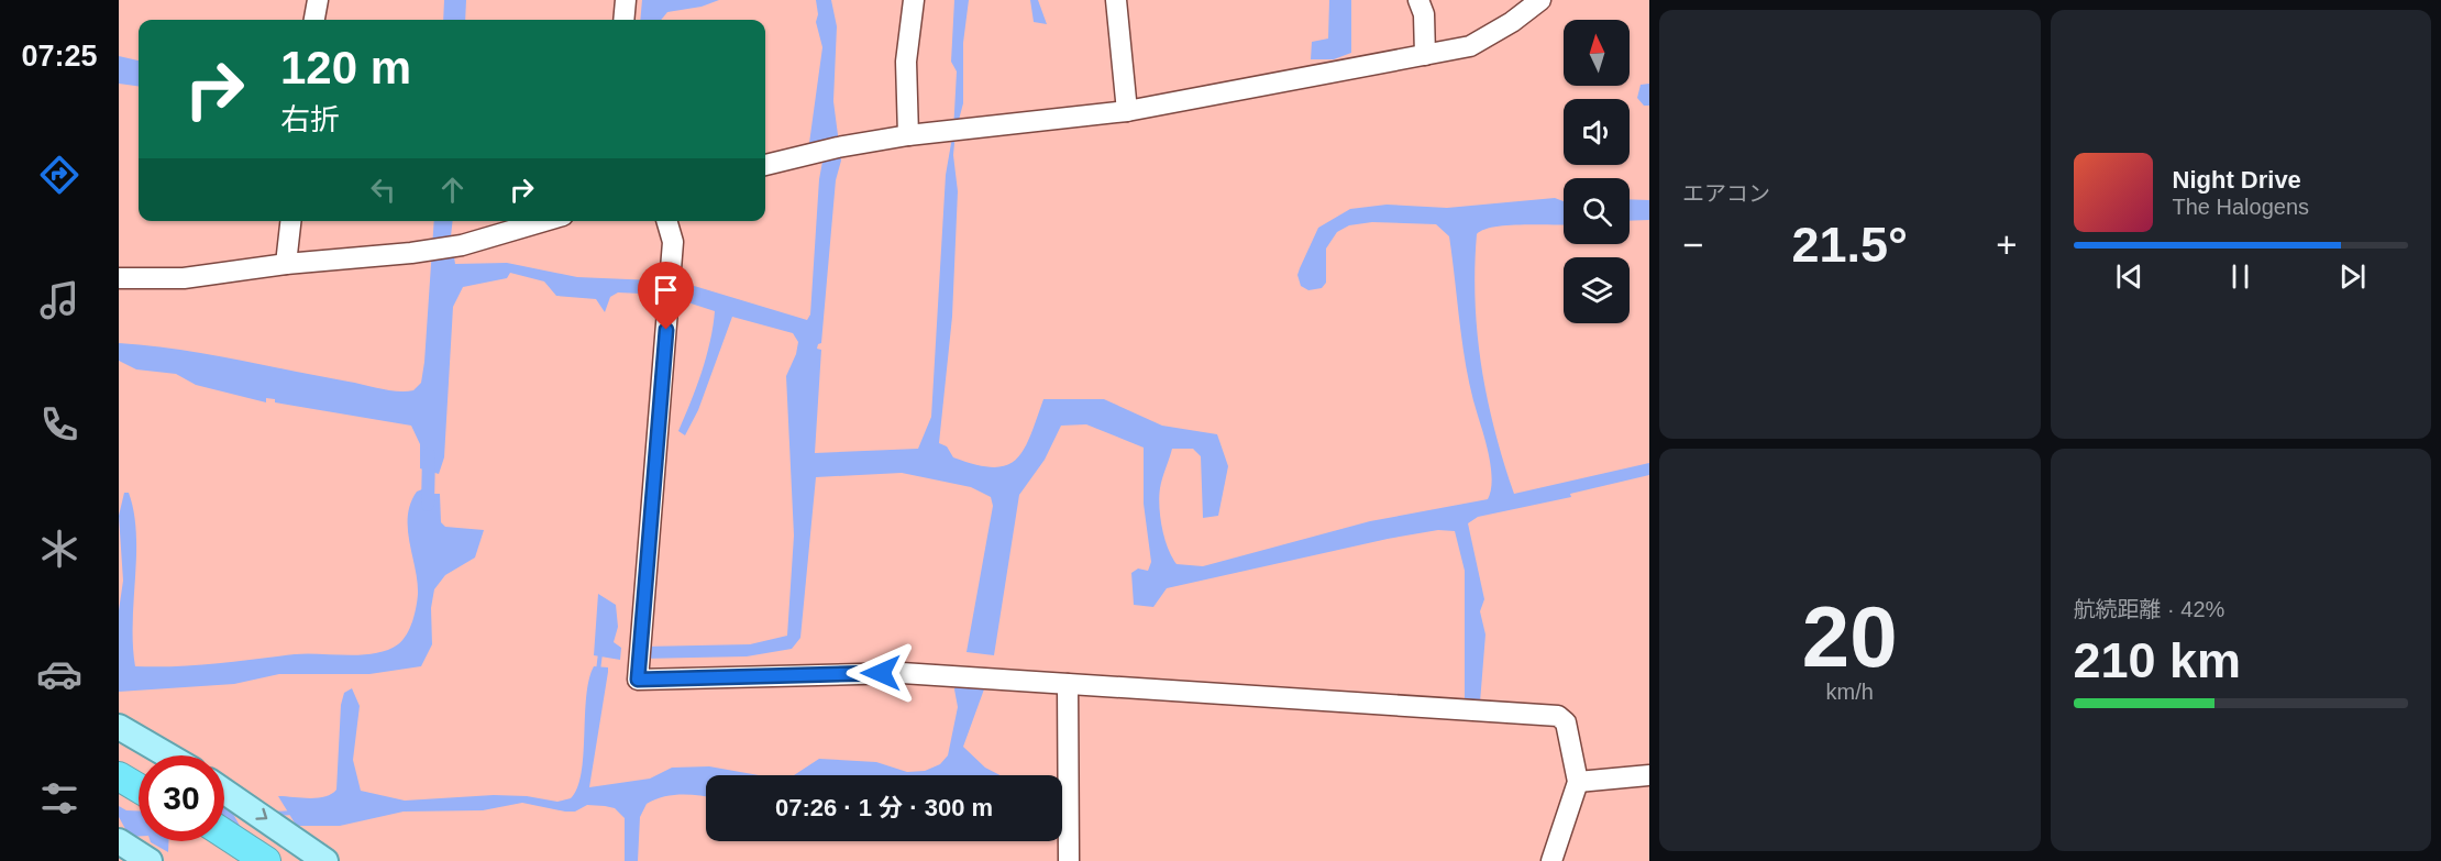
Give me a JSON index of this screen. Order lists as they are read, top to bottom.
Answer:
{
  "north": "top",
  "page": {
    "tabs": "07:25",
    "tile": [
      "エアコン",
      ["20", "km/h"],
      ["航続距離 · 42%", "210 km"]
    ],
    "turn": ["120 m", "右折"],
    "song": ["Night Drive", "The Halogens"],
    "heat": ["−", "21.5°", "+"],
    "limit": "30",
    "trip": "07:26 · 1 分 · 300 m"
  }
}
